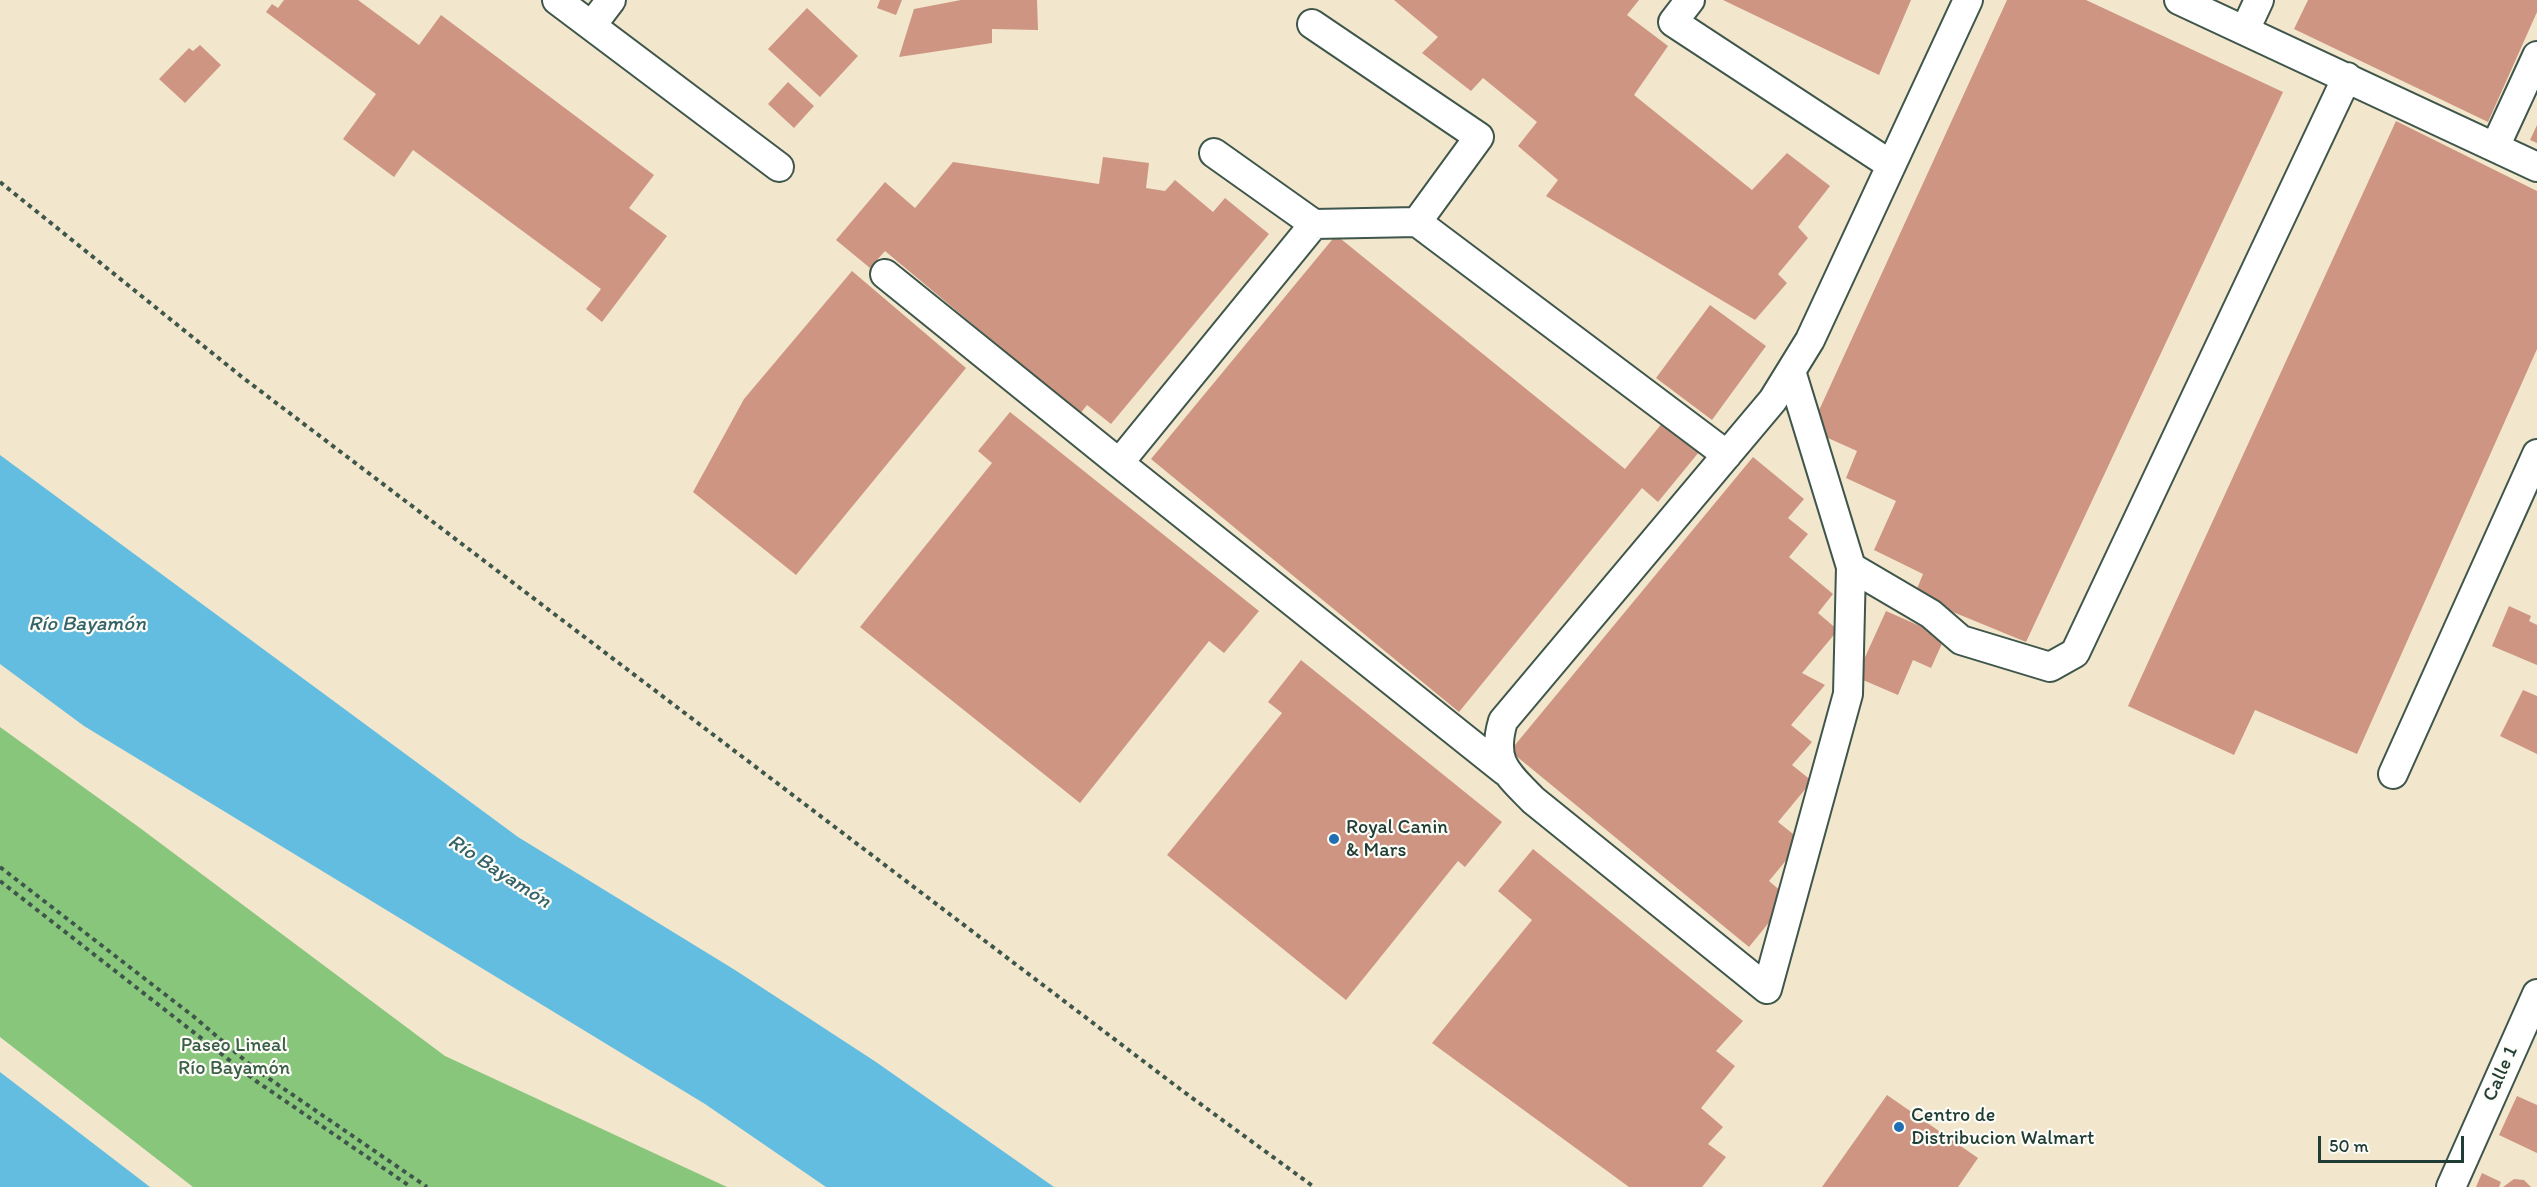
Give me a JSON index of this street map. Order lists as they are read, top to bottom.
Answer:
{
  "streets": {
    "street": ["Calle 1"]
  },
  "water": ["Río Bayamón"],
  "parks": ["Paseo Lineal Río Bayamón"],
  "places": ["Royal Canin & Mars", "Centro de Distribucion Walmart"],
  "scale_bar": "50 m"
}
